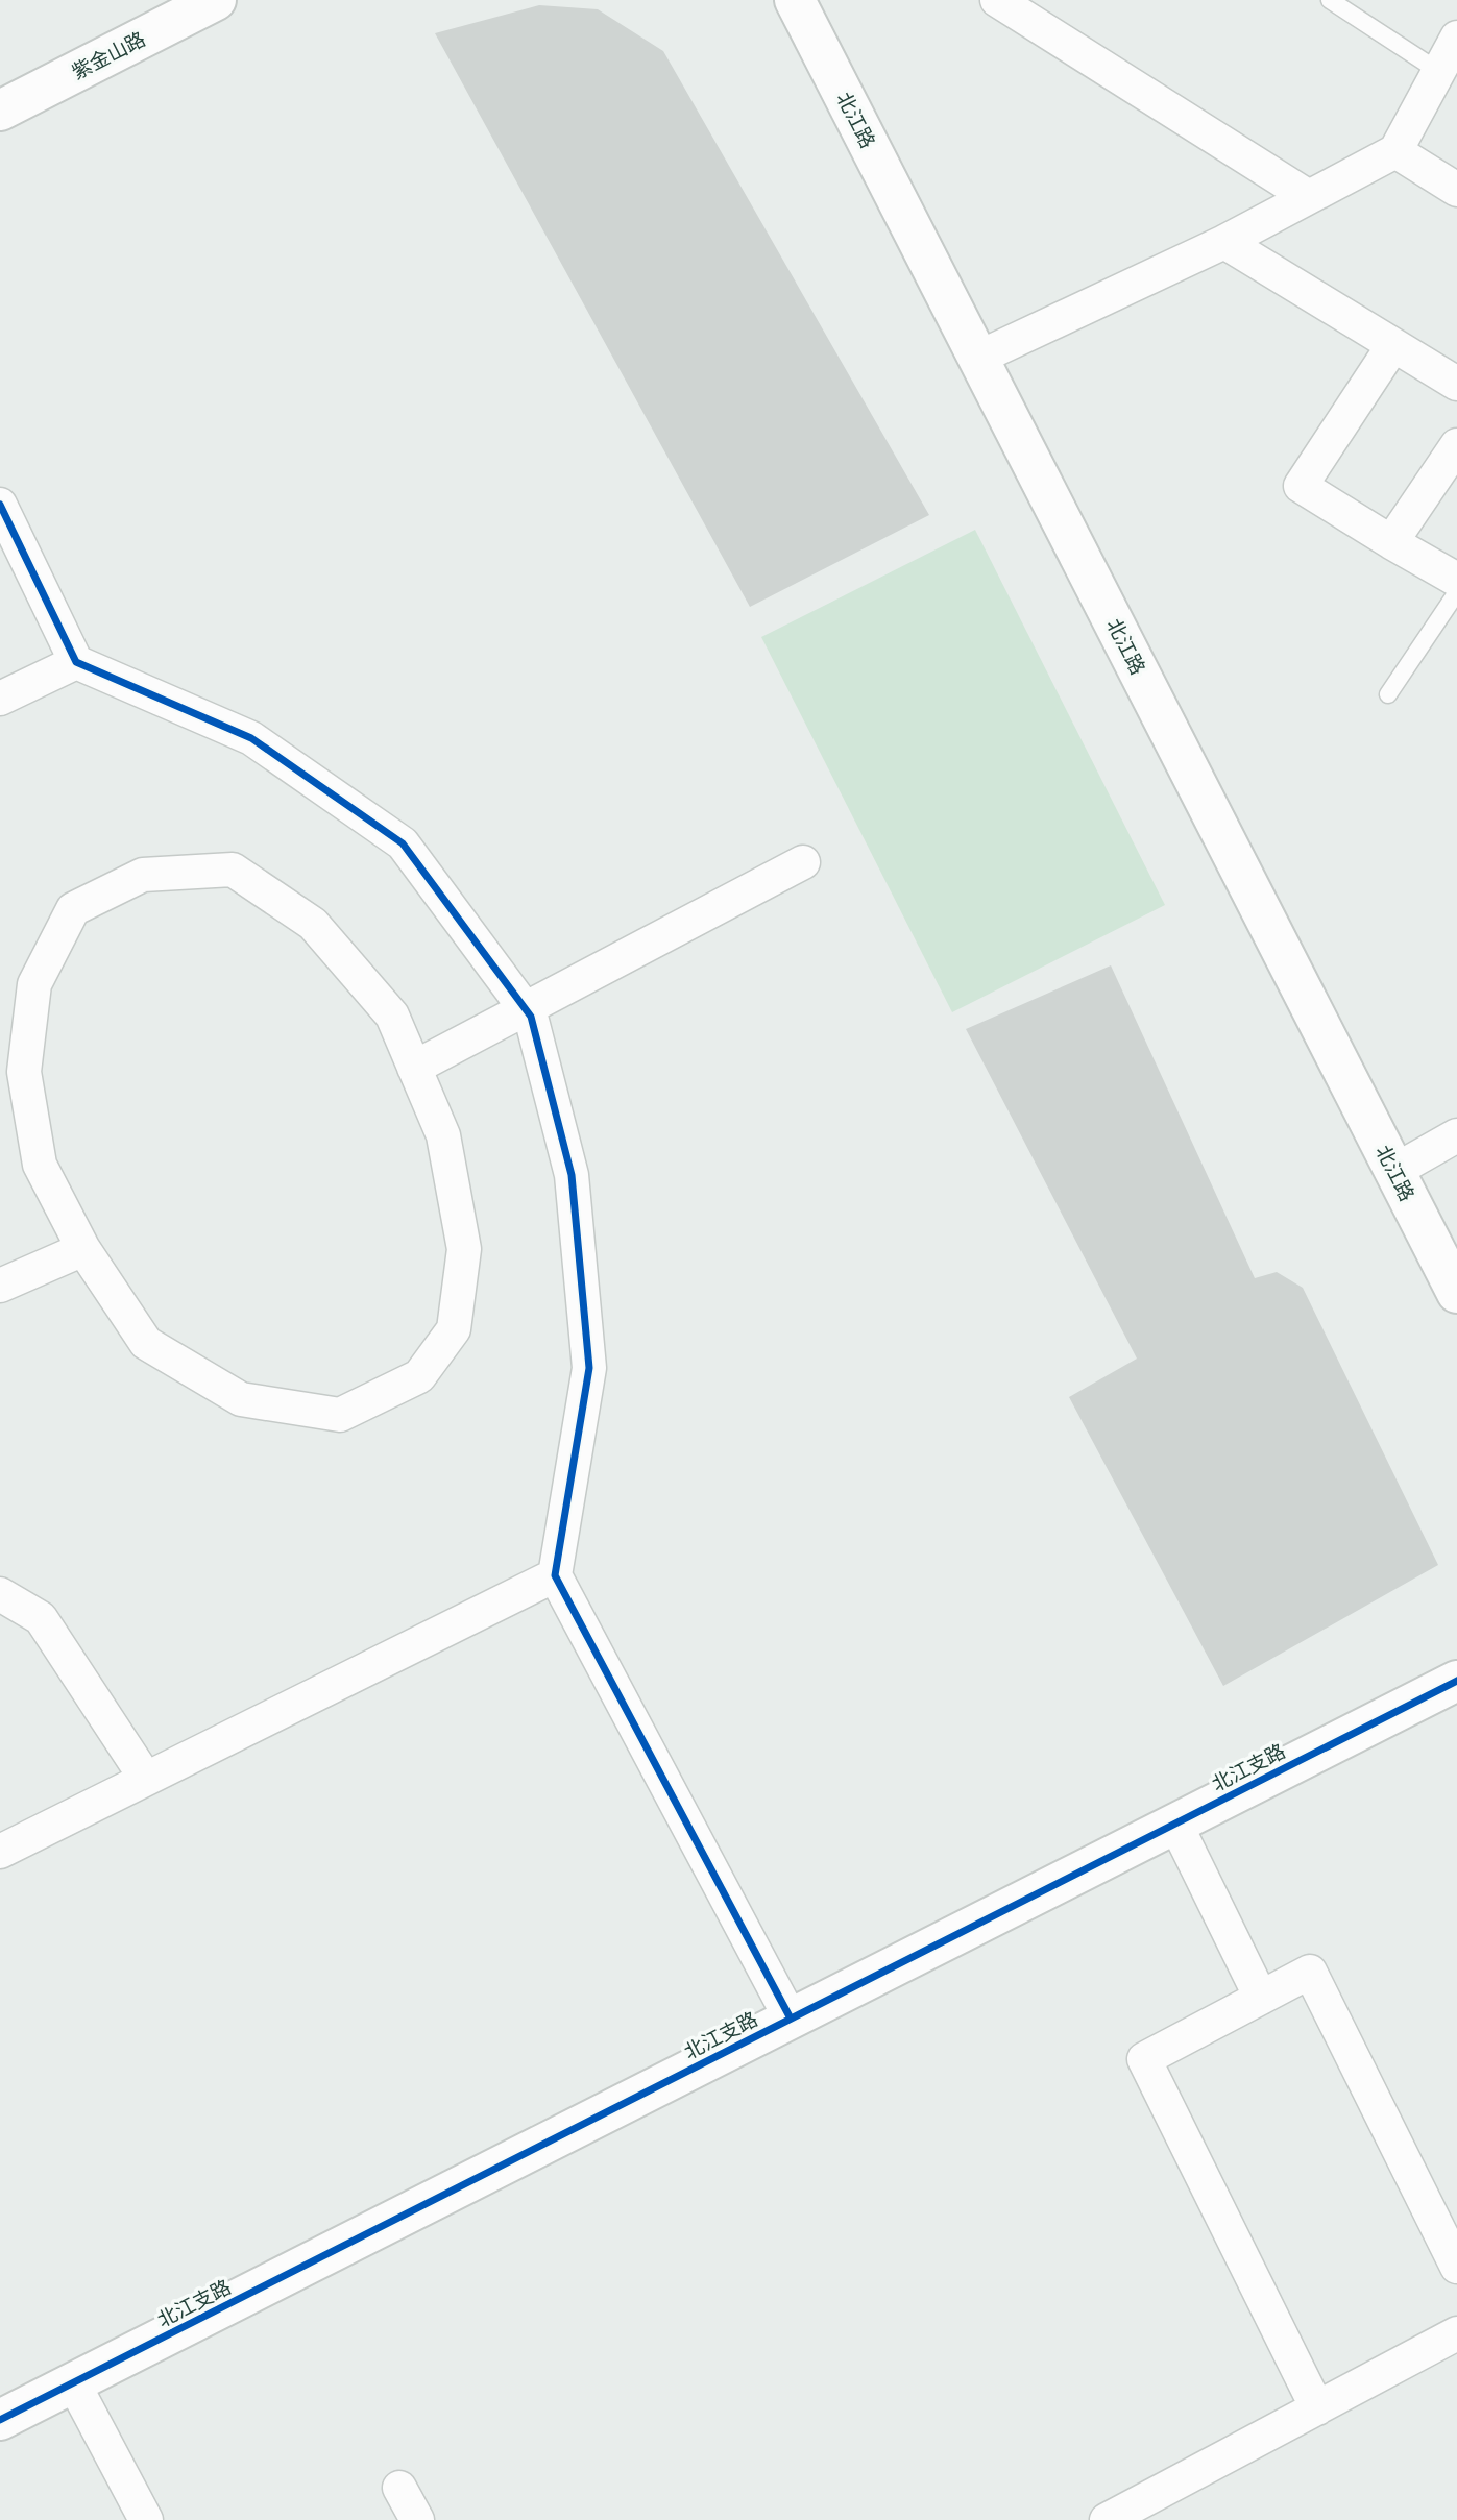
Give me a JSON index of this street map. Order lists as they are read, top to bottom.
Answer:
{
  "streets": {
    "street": ["紫金山路", "北江路", "北江支路"]
  }
}
